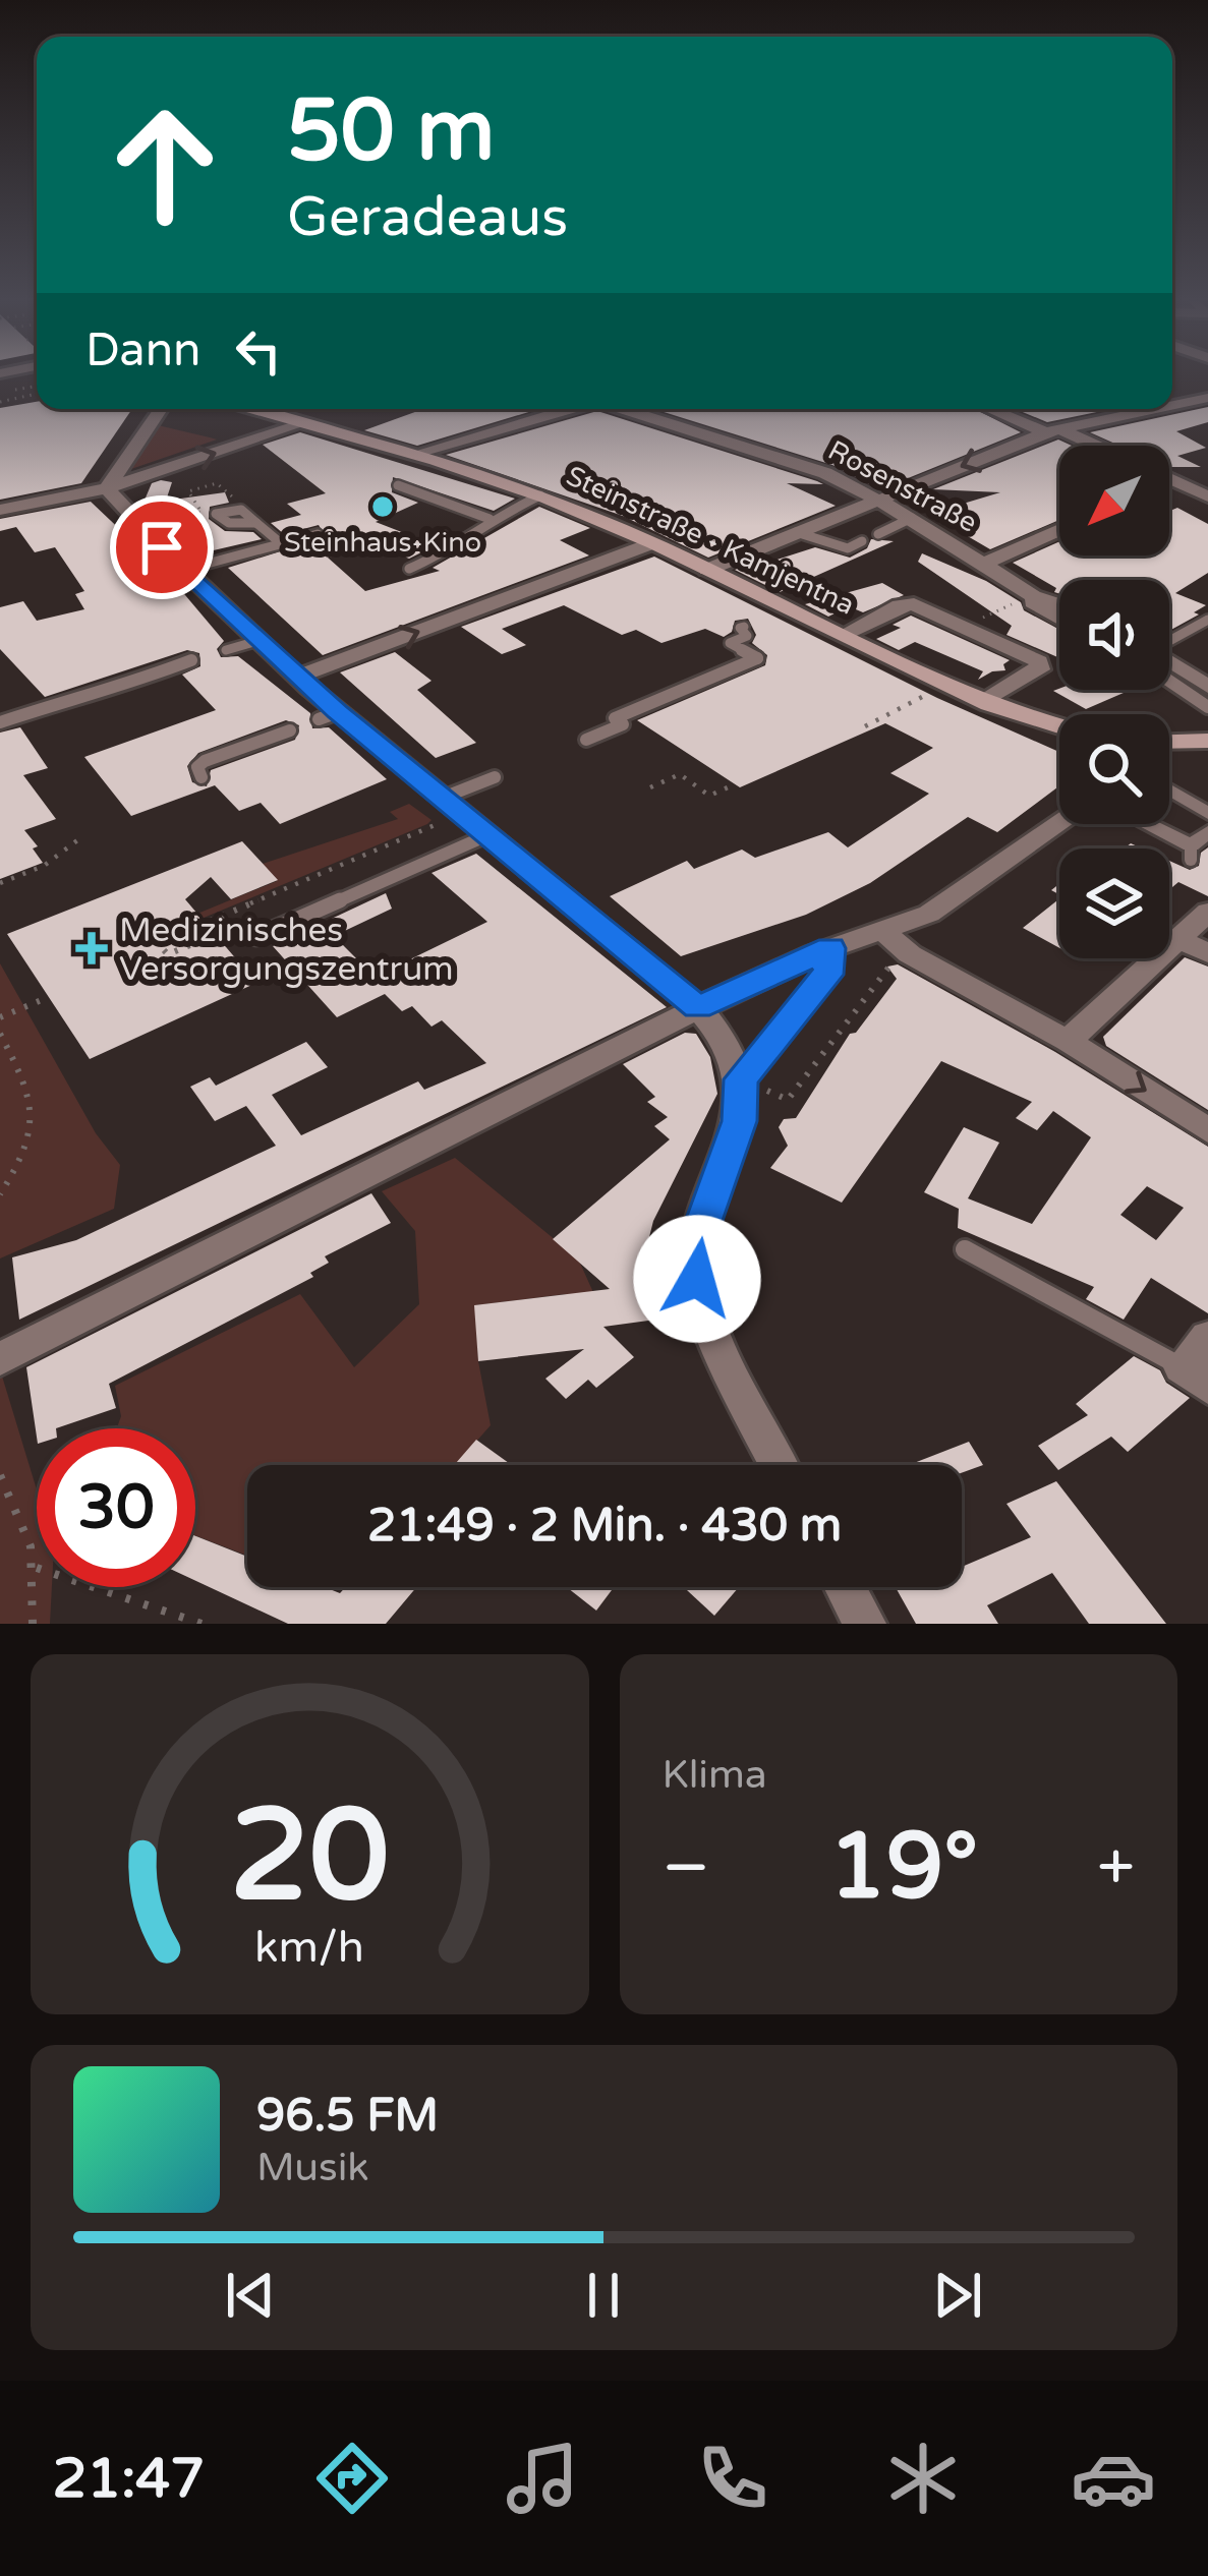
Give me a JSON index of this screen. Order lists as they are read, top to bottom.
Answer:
{
  "streets": {
    "main road": ["Steinstraße - Kamjentna"],
    "street": ["Rosenstraße"]
  },
  "places": {
    "other": ["Steinhaus-Kino"],
    "health": ["Medizinisches Versorgungszentrum"]
  },
  "north": "bottom left",
  "page": {
    "turn": ["50 m", "Geradeaus"],
    "then": "Dann",
    "limit": "30",
    "trip": "21:49 · 2 Min. · 430 m",
    "tile": "Klima",
    "heat": ["−", "19°", "+"],
    "song": ["96.5 FM", "Musik"],
    "tabs": "21:47",
    "gauge": ["20", "km/h"]
  }
}
